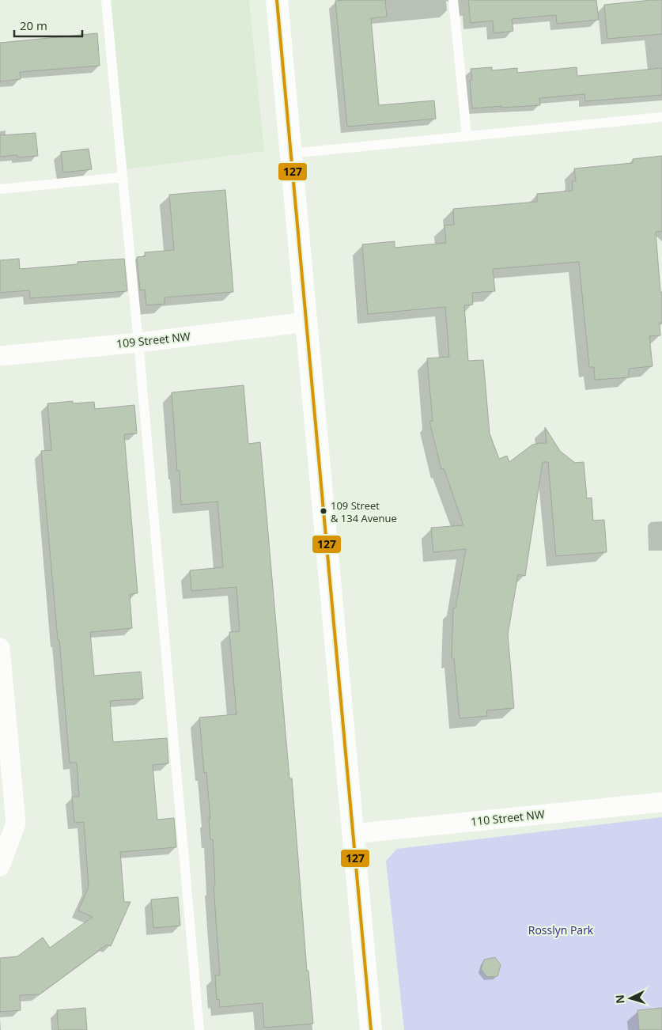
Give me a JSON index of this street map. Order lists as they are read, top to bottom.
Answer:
{
  "streets": {
    "street": ["109 Street NW", "110 Street NW"]
  },
  "parks": ["Rosslyn Park"],
  "places": ["109 Street & 134 Avenue"],
  "lines": ["transit line 127"],
  "scale_bar": "20 m",
  "north": "left"
}
